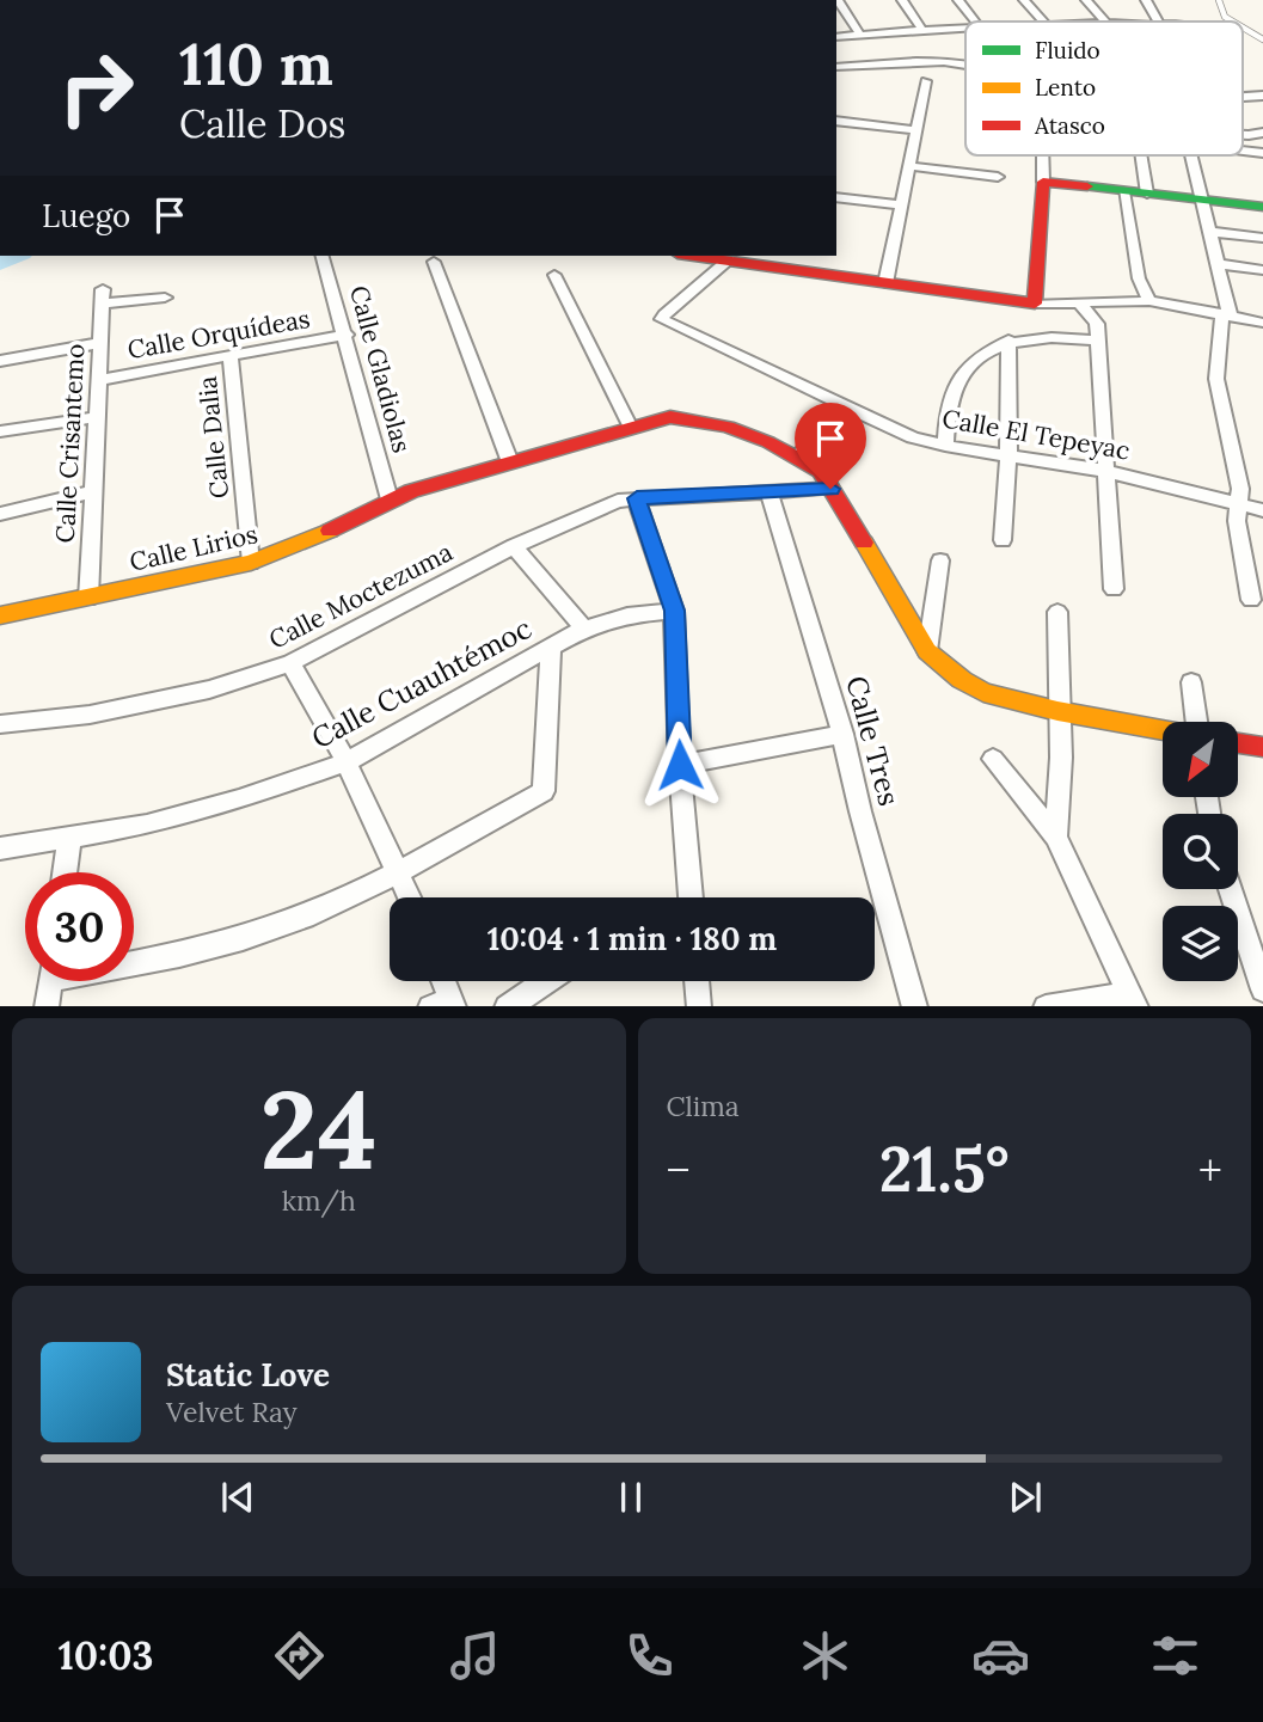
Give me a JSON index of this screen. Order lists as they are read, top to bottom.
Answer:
{
  "streets": {
    "street": [
      "Calle Orquídeas",
      "Calle Gladiolas",
      "Calle El Tepeyac",
      "Calle Dalia",
      "Calle Crisantemo",
      "Calle Lirios",
      "Calle Moctezuma",
      "Calle Cuauhtémoc",
      "Calle Tres"
    ]
  },
  "crossings": [
    ["Calle Orquídeas", "Calle Gladiolas"],
    ["Calle Orquídeas", "Calle Dalia"],
    ["Calle Orquídeas", "Calle Crisantemo"],
    ["Calle Gladiolas", "Calle Lirios"],
    ["Calle Dalia", "Calle Lirios"],
    ["Calle Crisantemo", "Calle Lirios"],
    ["Calle Moctezuma", "Calle Tres"]
  ],
  "legend": ["Fluido", "Lento", "Atasco"],
  "north": "bottom left",
  "page": {
    "turn": ["110 m", "Calle Dos"],
    "then": "Luego",
    "limit": "30",
    "trip": "10:04 · 1 min · 180 m",
    "tile": [
      ["24", "km/h"],
      "Clima"
    ],
    "heat": ["−", "21.5°", "+"],
    "song": ["Static Love", "Velvet Ray"],
    "tabs": "10:03"
  }
}
